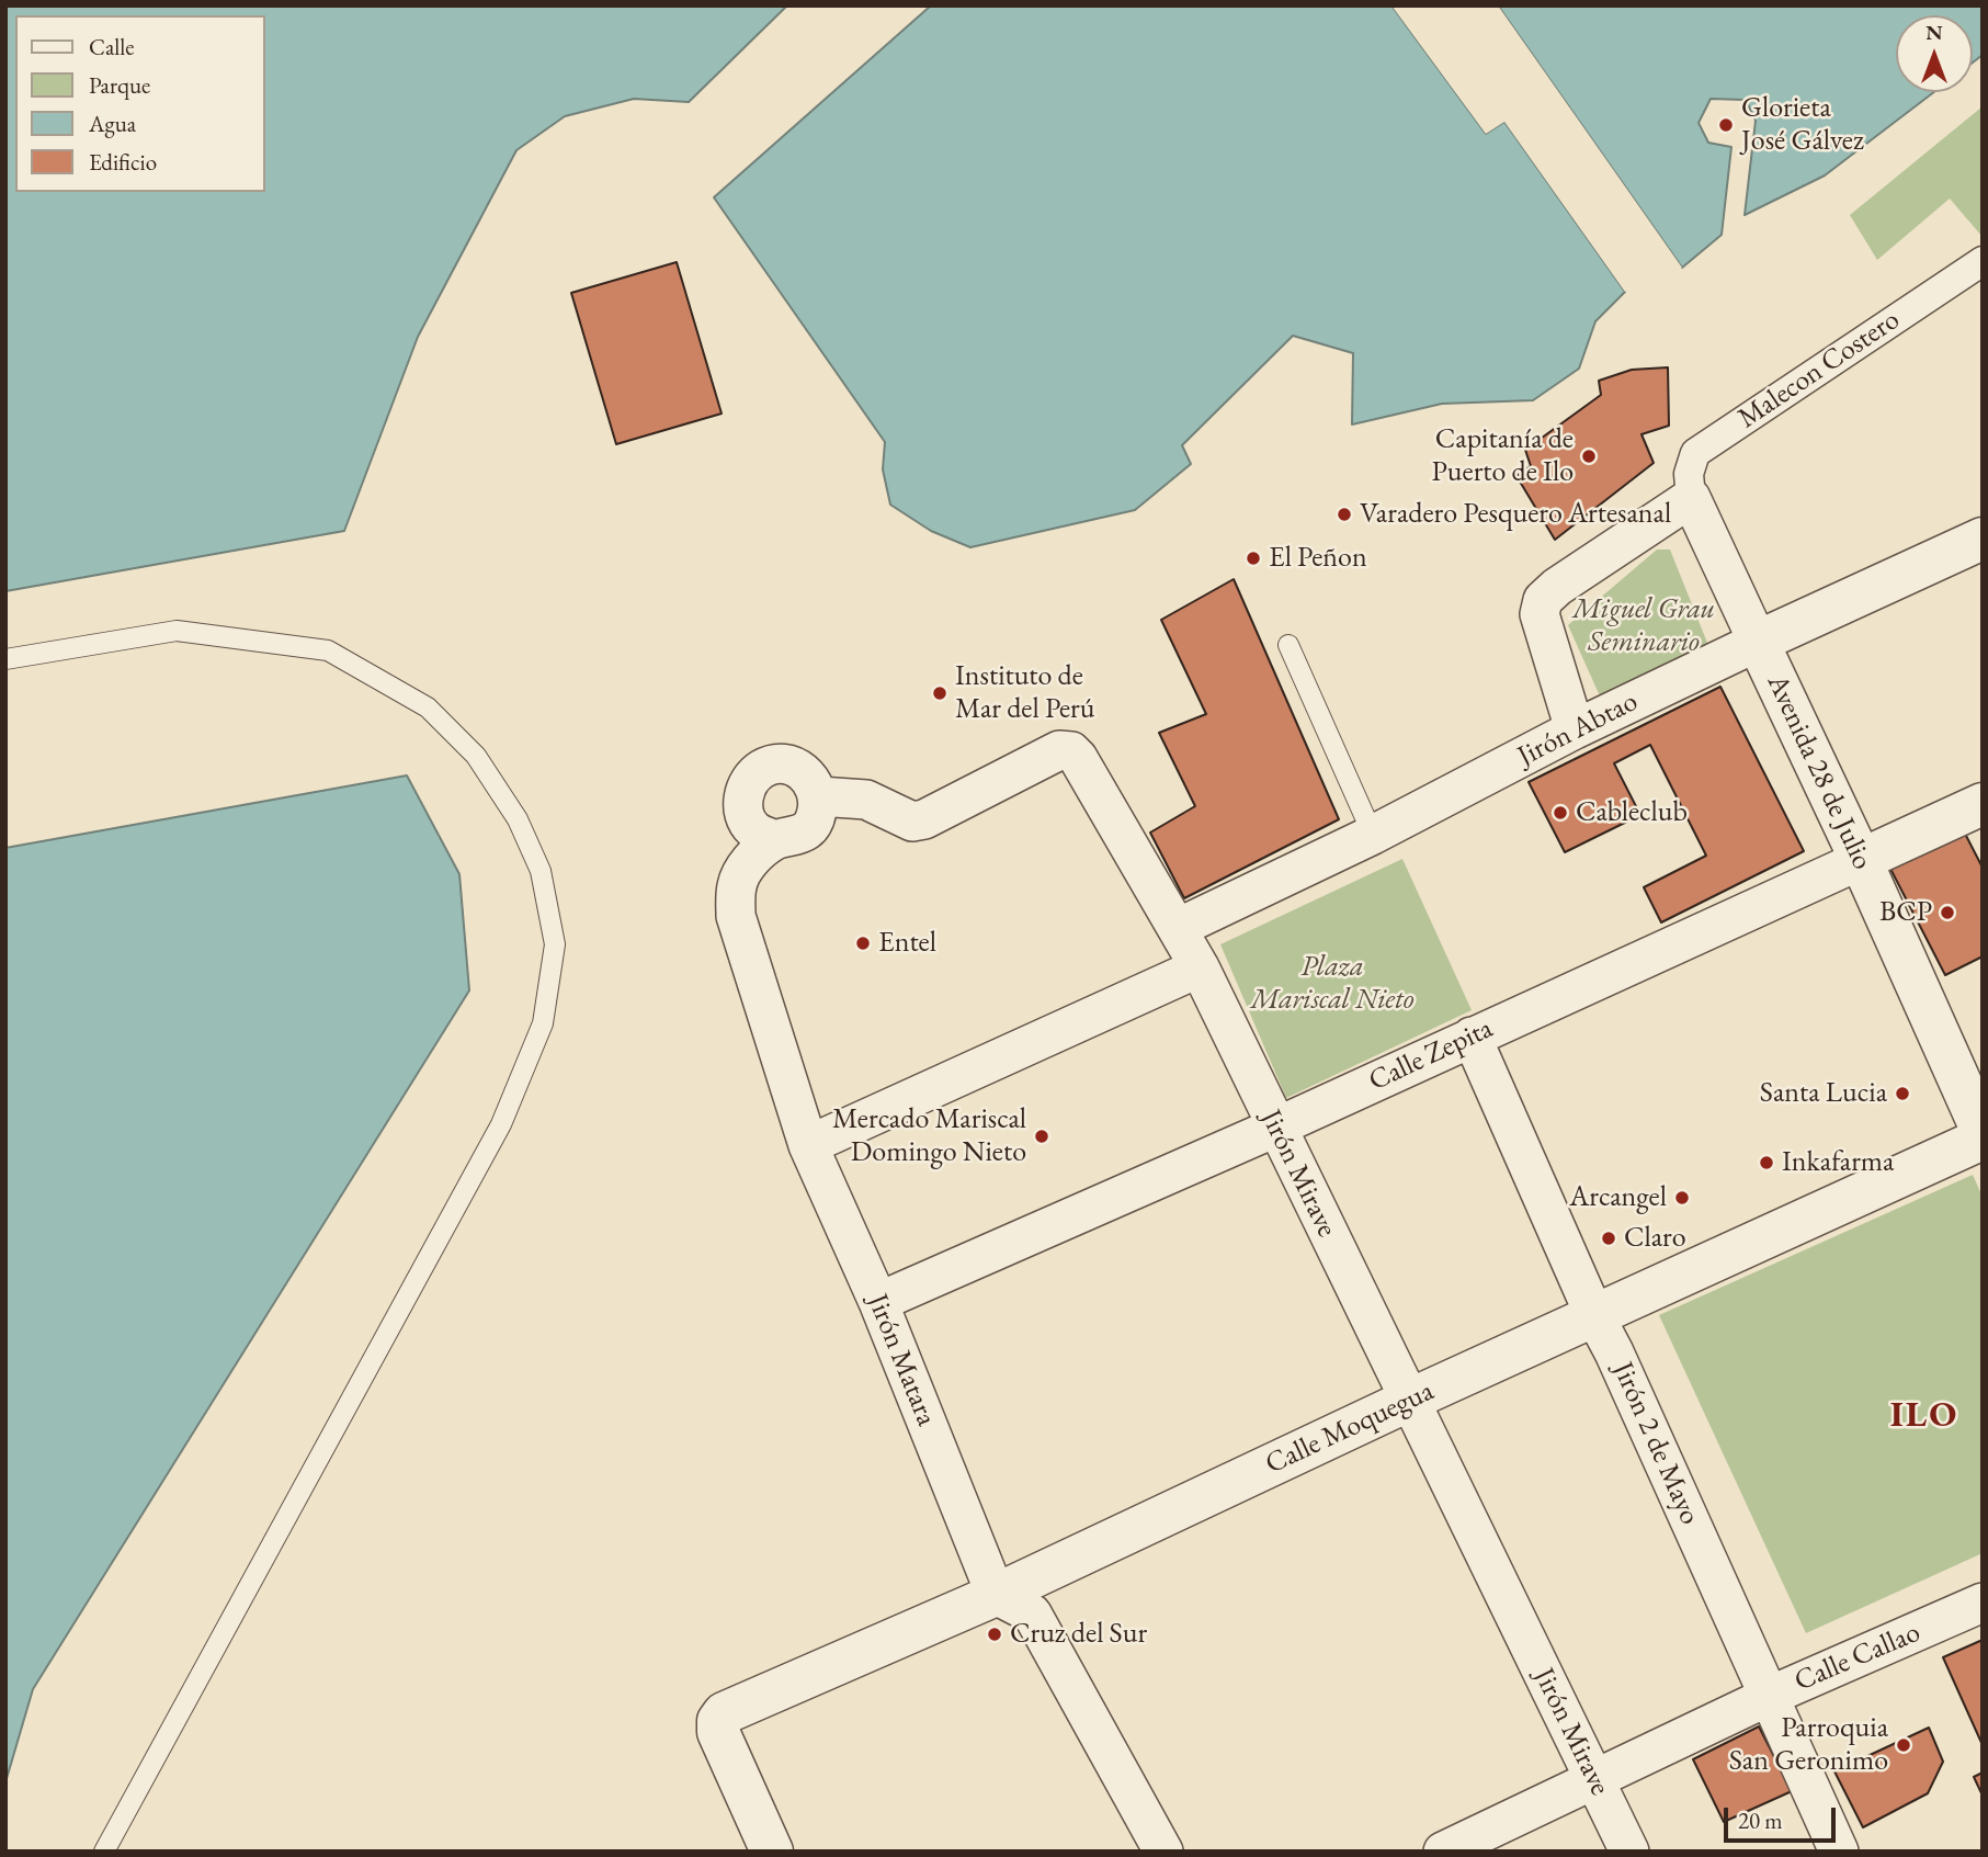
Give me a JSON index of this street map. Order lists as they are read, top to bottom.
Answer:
{
  "streets": {
    "street": [
      "Malecon Costero",
      "Jirón Abtao",
      "Avenida 28 de Julio",
      "Calle Zepita",
      "Jirón Mirave",
      "Jirón Matara",
      "Calle Moquegua",
      "Jirón 2 de Mayo",
      "Calle Callao"
    ]
  },
  "crossings": [
    ["Malecon Costero", "Avenida 28 de Julio"],
    ["Jirón Abtao", "Avenida 28 de Julio"],
    ["Jirón Abtao", "Jirón Mirave"],
    ["Avenida 28 de Julio", "Calle Zepita"],
    ["Calle Zepita", "Jirón Mirave"],
    ["Calle Zepita", "Jirón Matara"],
    ["Calle Zepita", "Jirón 2 de Mayo"],
    ["Jirón Mirave", "Jirón Matara"],
    ["Jirón Mirave", "Calle Moquegua"],
    ["Jirón Mirave", "Calle Callao"],
    ["Jirón Matara", "Calle Moquegua"],
    ["Calle Moquegua", "Jirón 2 de Mayo"],
    ["Jirón 2 de Mayo", "Calle Callao"]
  ],
  "districts": ["ILO"],
  "parks": ["Miguel Grau Seminario", "Plaza Mariscal Nieto"],
  "places": [
    "Glorieta José Gálvez",
    "Capitanía de Puerto de Ilo",
    "Varadero Pesquero Artesanal",
    "El Peñon",
    "Instituto de Mar del Perú",
    "Cableclub",
    "BCP",
    "Entel",
    "Santa Lucia",
    "Mercado Mariscal Domingo Nieto",
    "Inkafarma",
    "Arcangel",
    "Claro",
    "Cruz del Sur",
    "Parroquia San Geronimo"
  ],
  "legend": [
    "Calle",
    "Parque",
    "Agua",
    "Edificio"
  ],
  "scale_bar": "20 m",
  "north": "top"
}
